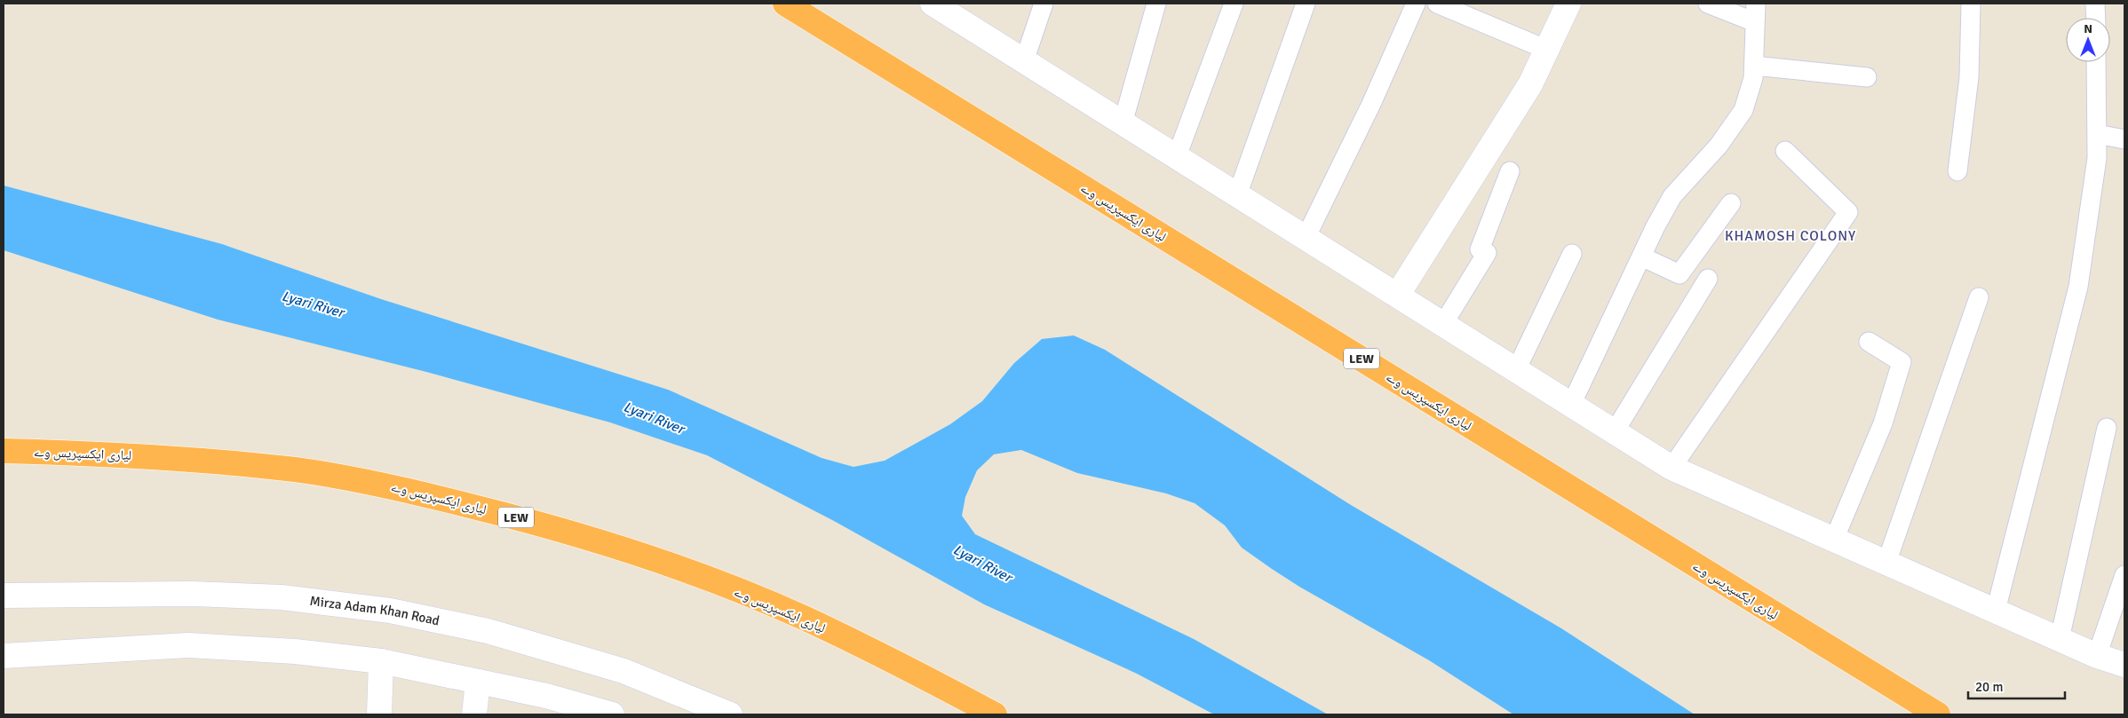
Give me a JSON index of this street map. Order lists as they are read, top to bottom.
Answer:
{
  "streets": {
    "highway": ["لیاری ایکسپریس وے", "LEW"],
    "street": ["Mirza Adam Khan Road"]
  },
  "districts": ["KHAMOSH COLONY"],
  "water": ["Lyari River"],
  "scale_bar": "20 m",
  "north": "top"
}
